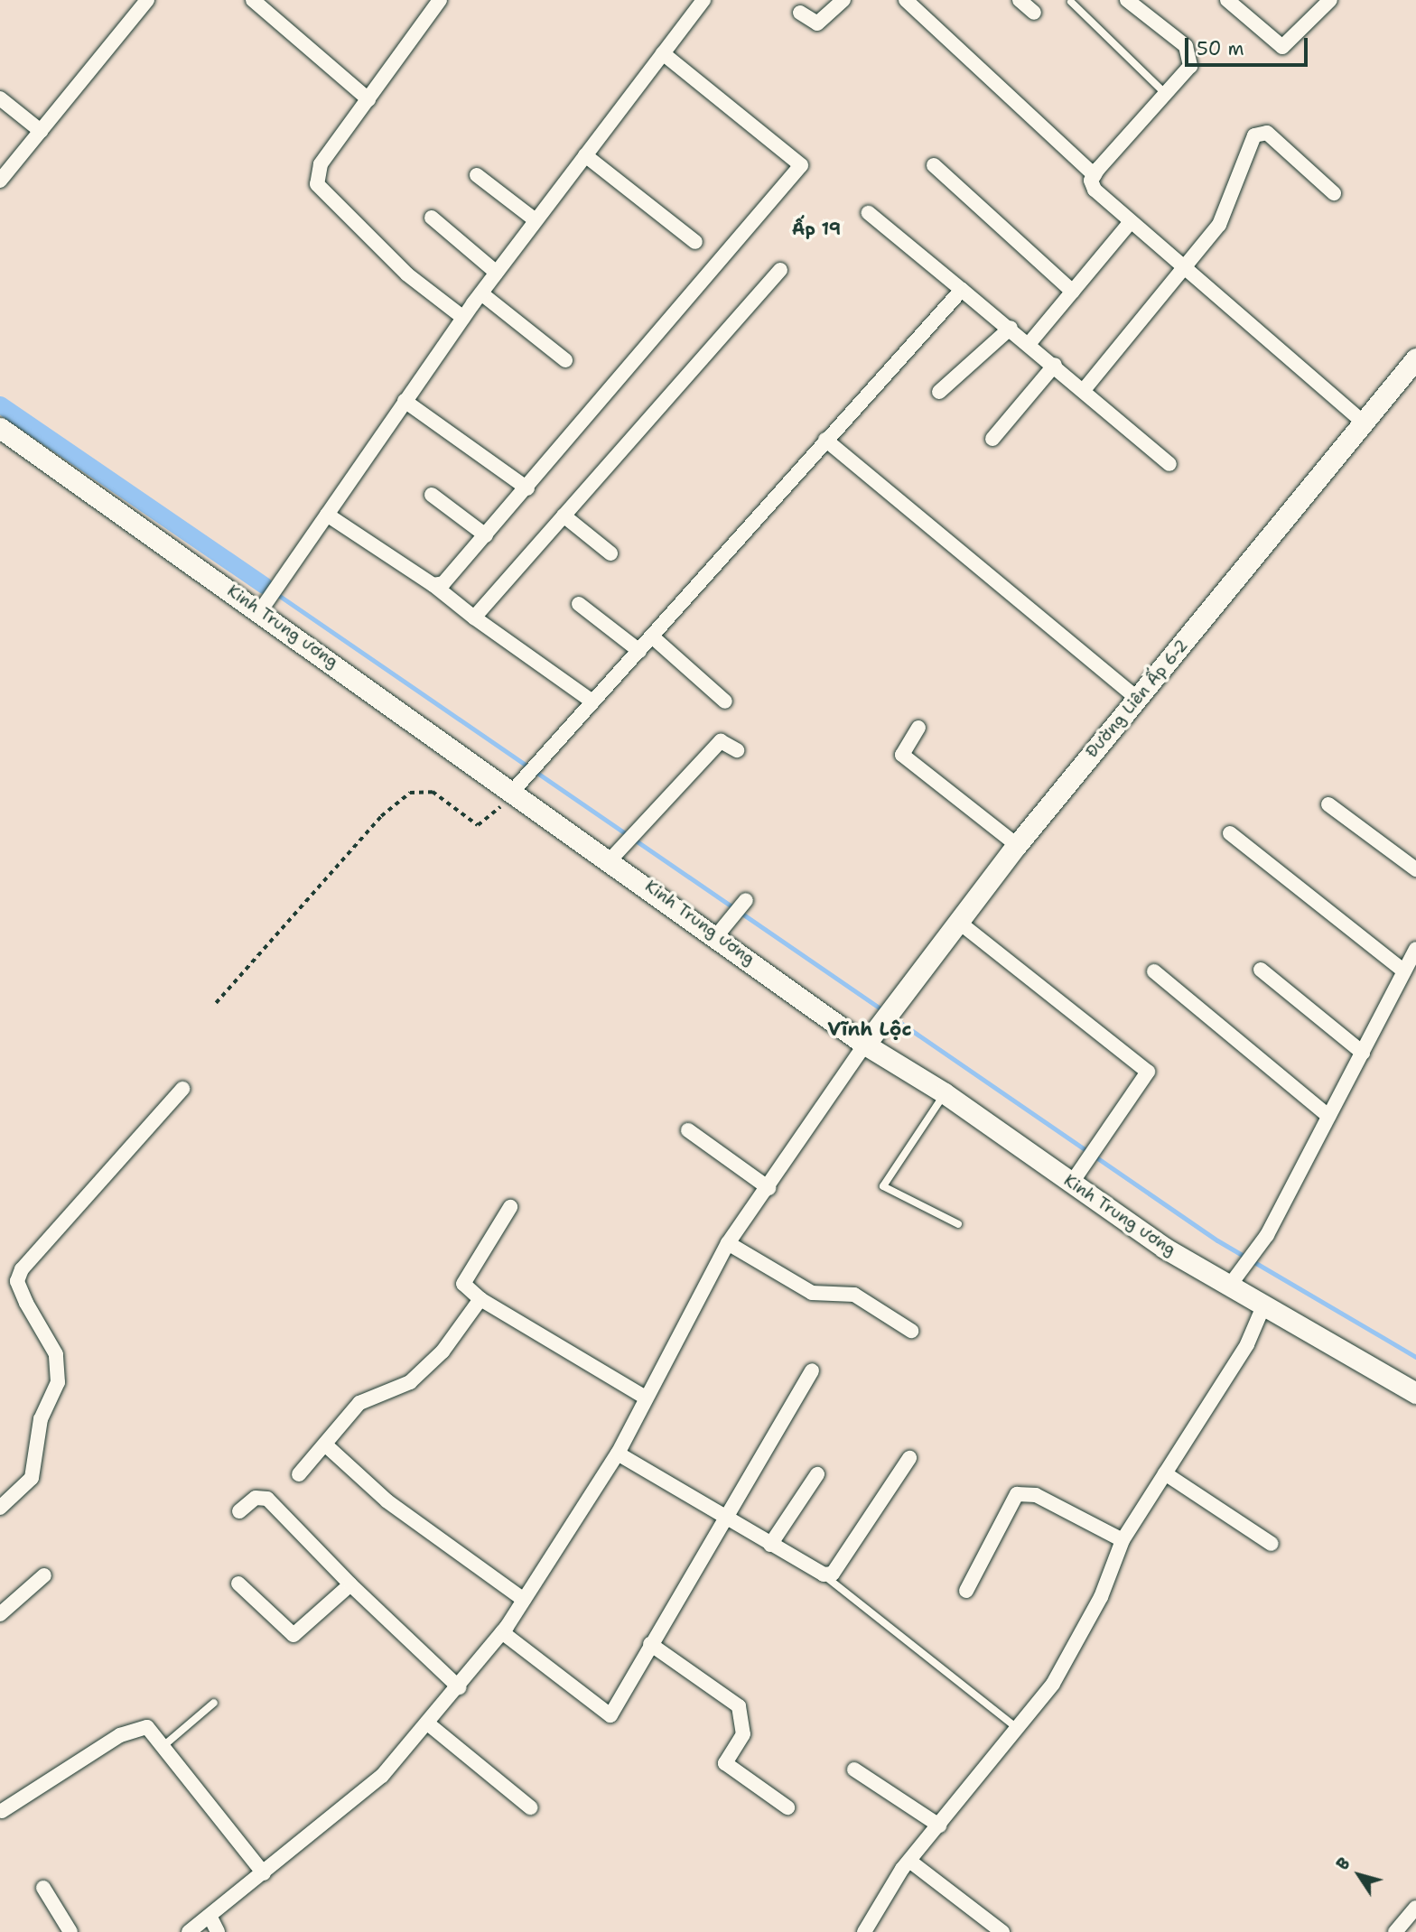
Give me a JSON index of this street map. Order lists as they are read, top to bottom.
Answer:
{
  "streets": {
    "street": ["Kinh Trung ương", "Đường Liên Ấp 6-2"]
  },
  "crossings": [
    ["Kinh Trung ương", "Đường Liên Ấp 6-2"]
  ],
  "districts": ["Ấp 19", "Vĩnh Lộc"],
  "scale_bar": "50 m",
  "north": "top left"
}
